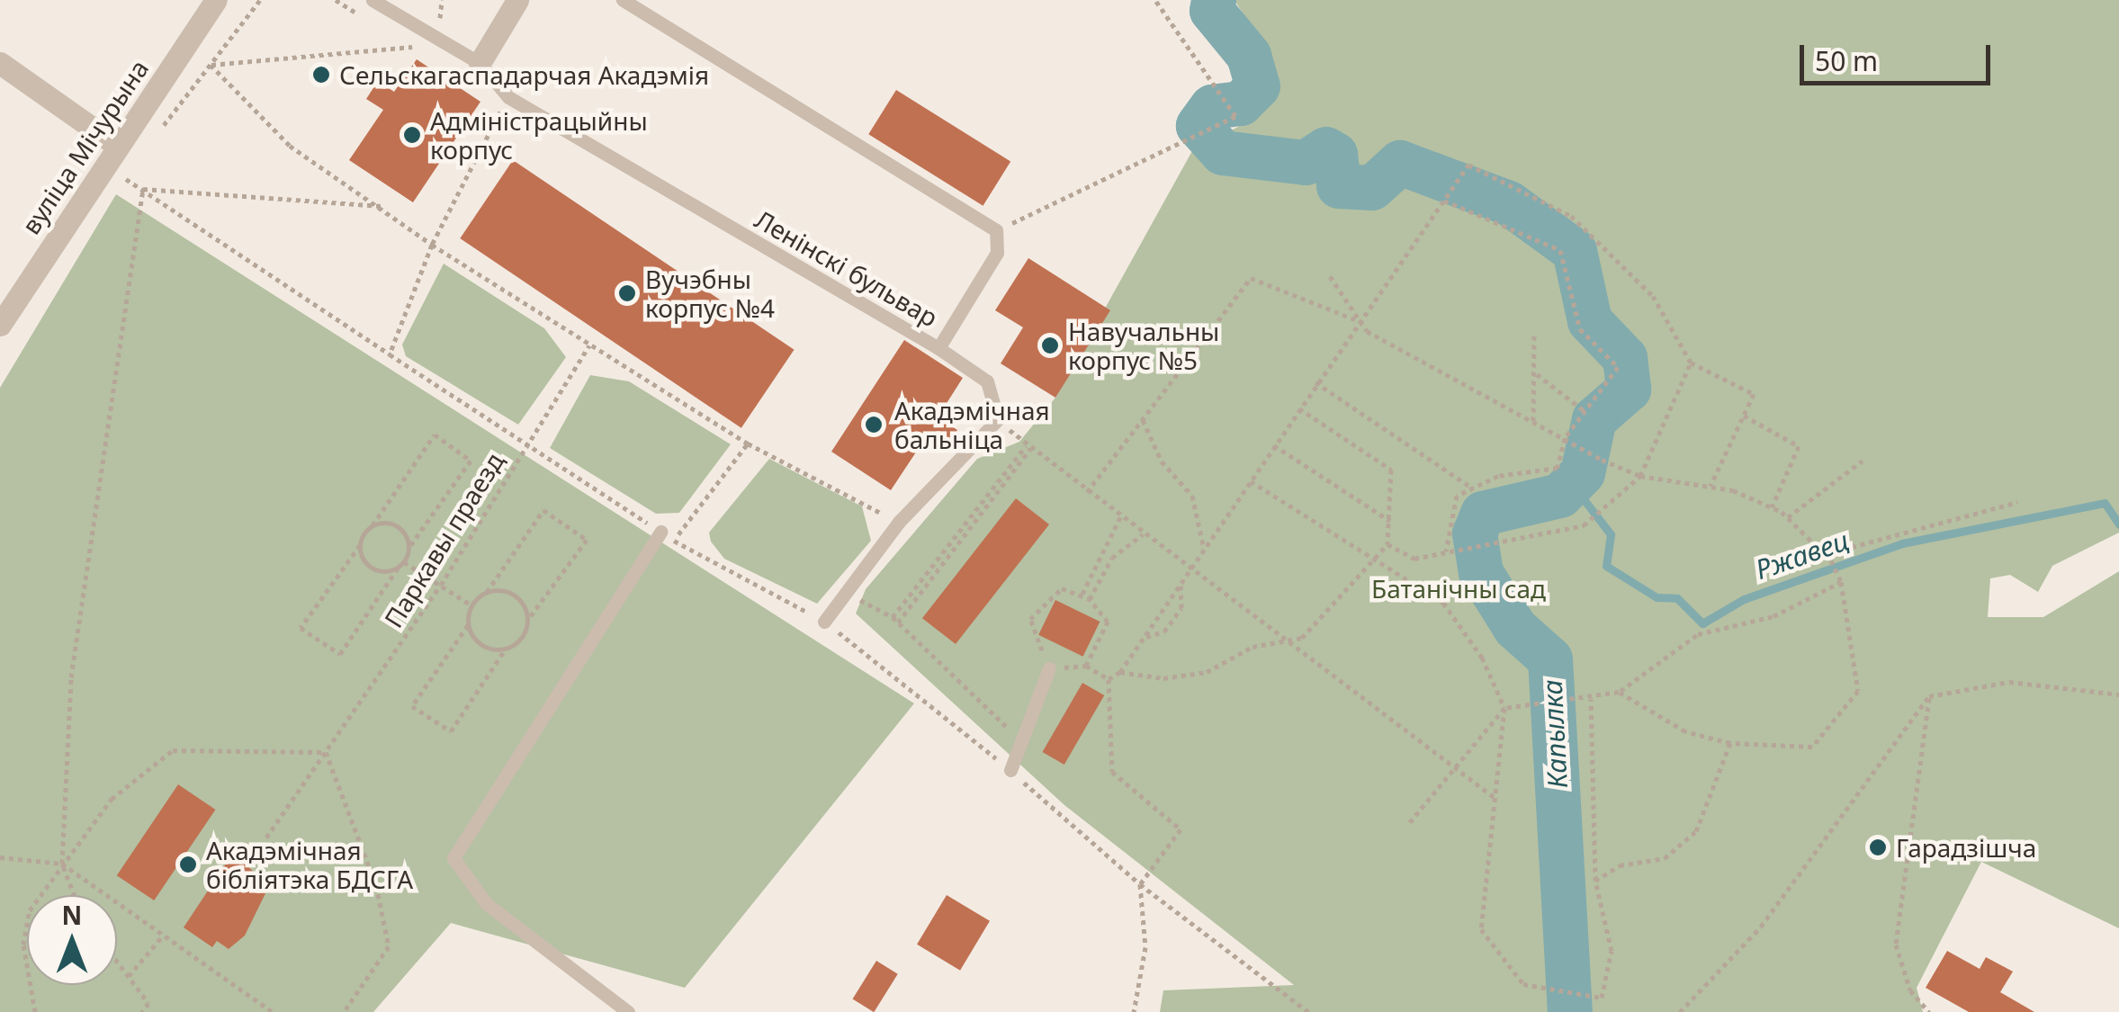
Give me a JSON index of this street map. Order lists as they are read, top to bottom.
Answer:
{
  "streets": {
    "street": ["вуліца Мічурына"],
    "lane": ["Ленінскі бульвар"],
    "path": ["Паркавы праезд"]
  },
  "water": ["Ржавец", "Капылка"],
  "parks": ["Батанічны сад"],
  "places": [
    "Сельскагаспадарчая Акадэмія",
    "Адміністрацыйны корпус",
    "Вучэбны корпус №4",
    "Навучальны корпус №5",
    "Акадэмічная бальніца",
    "Гарадзішча",
    "Акадэмічная бібліятэка БДСГА"
  ],
  "scale_bar": "50 m",
  "north": "top"
}
